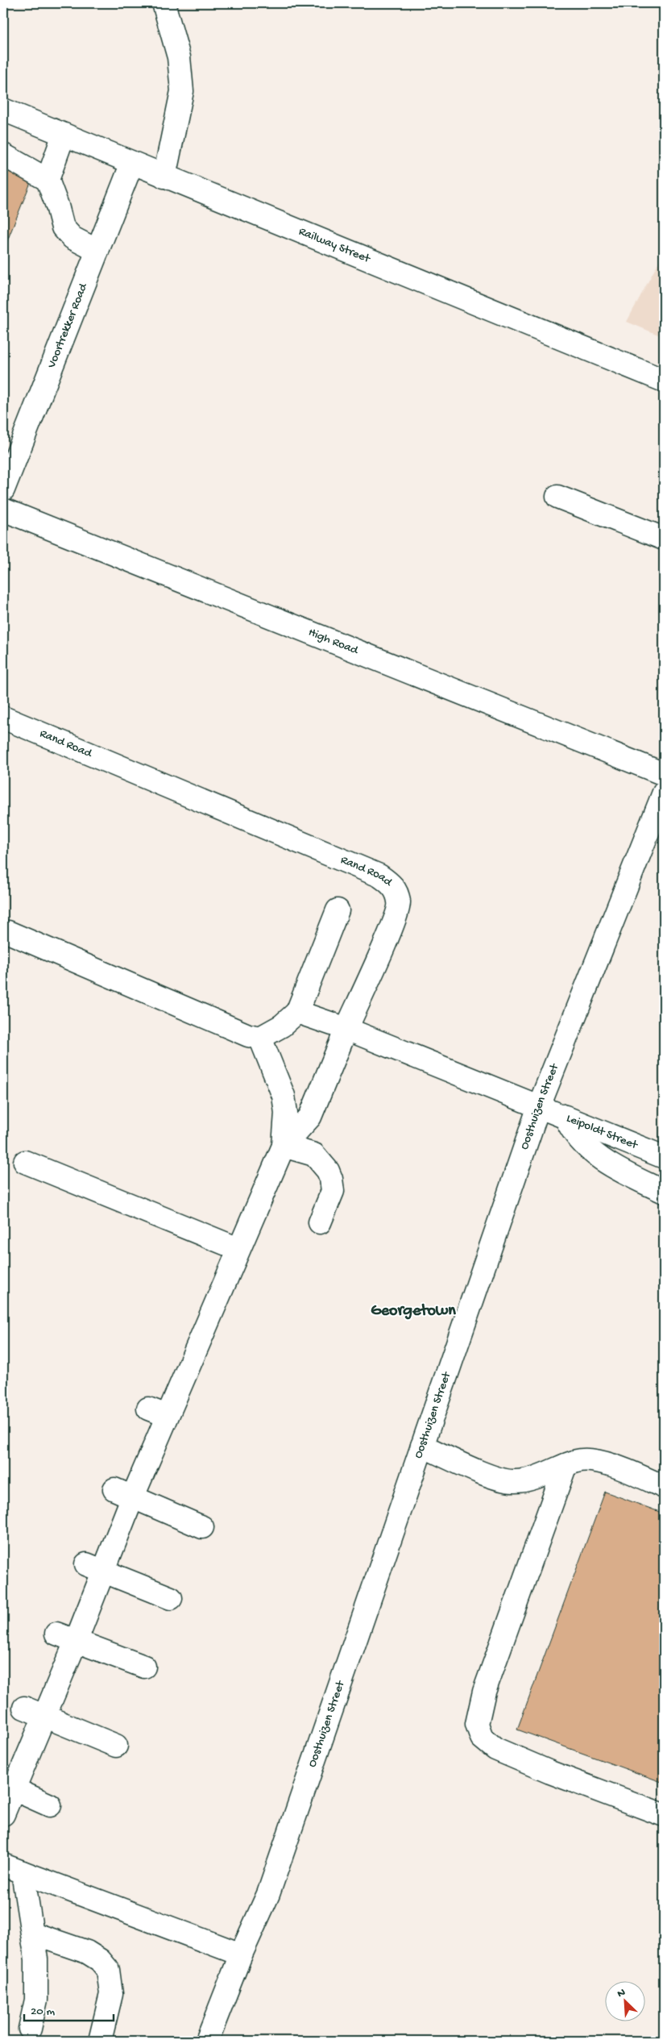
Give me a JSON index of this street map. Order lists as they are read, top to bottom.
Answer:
{
  "streets": {
    "street": [
      "Railway Street",
      "Voortrekker Road",
      "High Road",
      "Rand Road",
      "Oosthuizen Street",
      "Leipoldt Street"
    ]
  },
  "crossings": [
    ["Railway Street", "Voortrekker Road"],
    ["Oosthuizen Street", "Leipoldt Street"]
  ],
  "districts": ["Georgetown"],
  "scale_bar": "20 m",
  "north": "top left"
}
